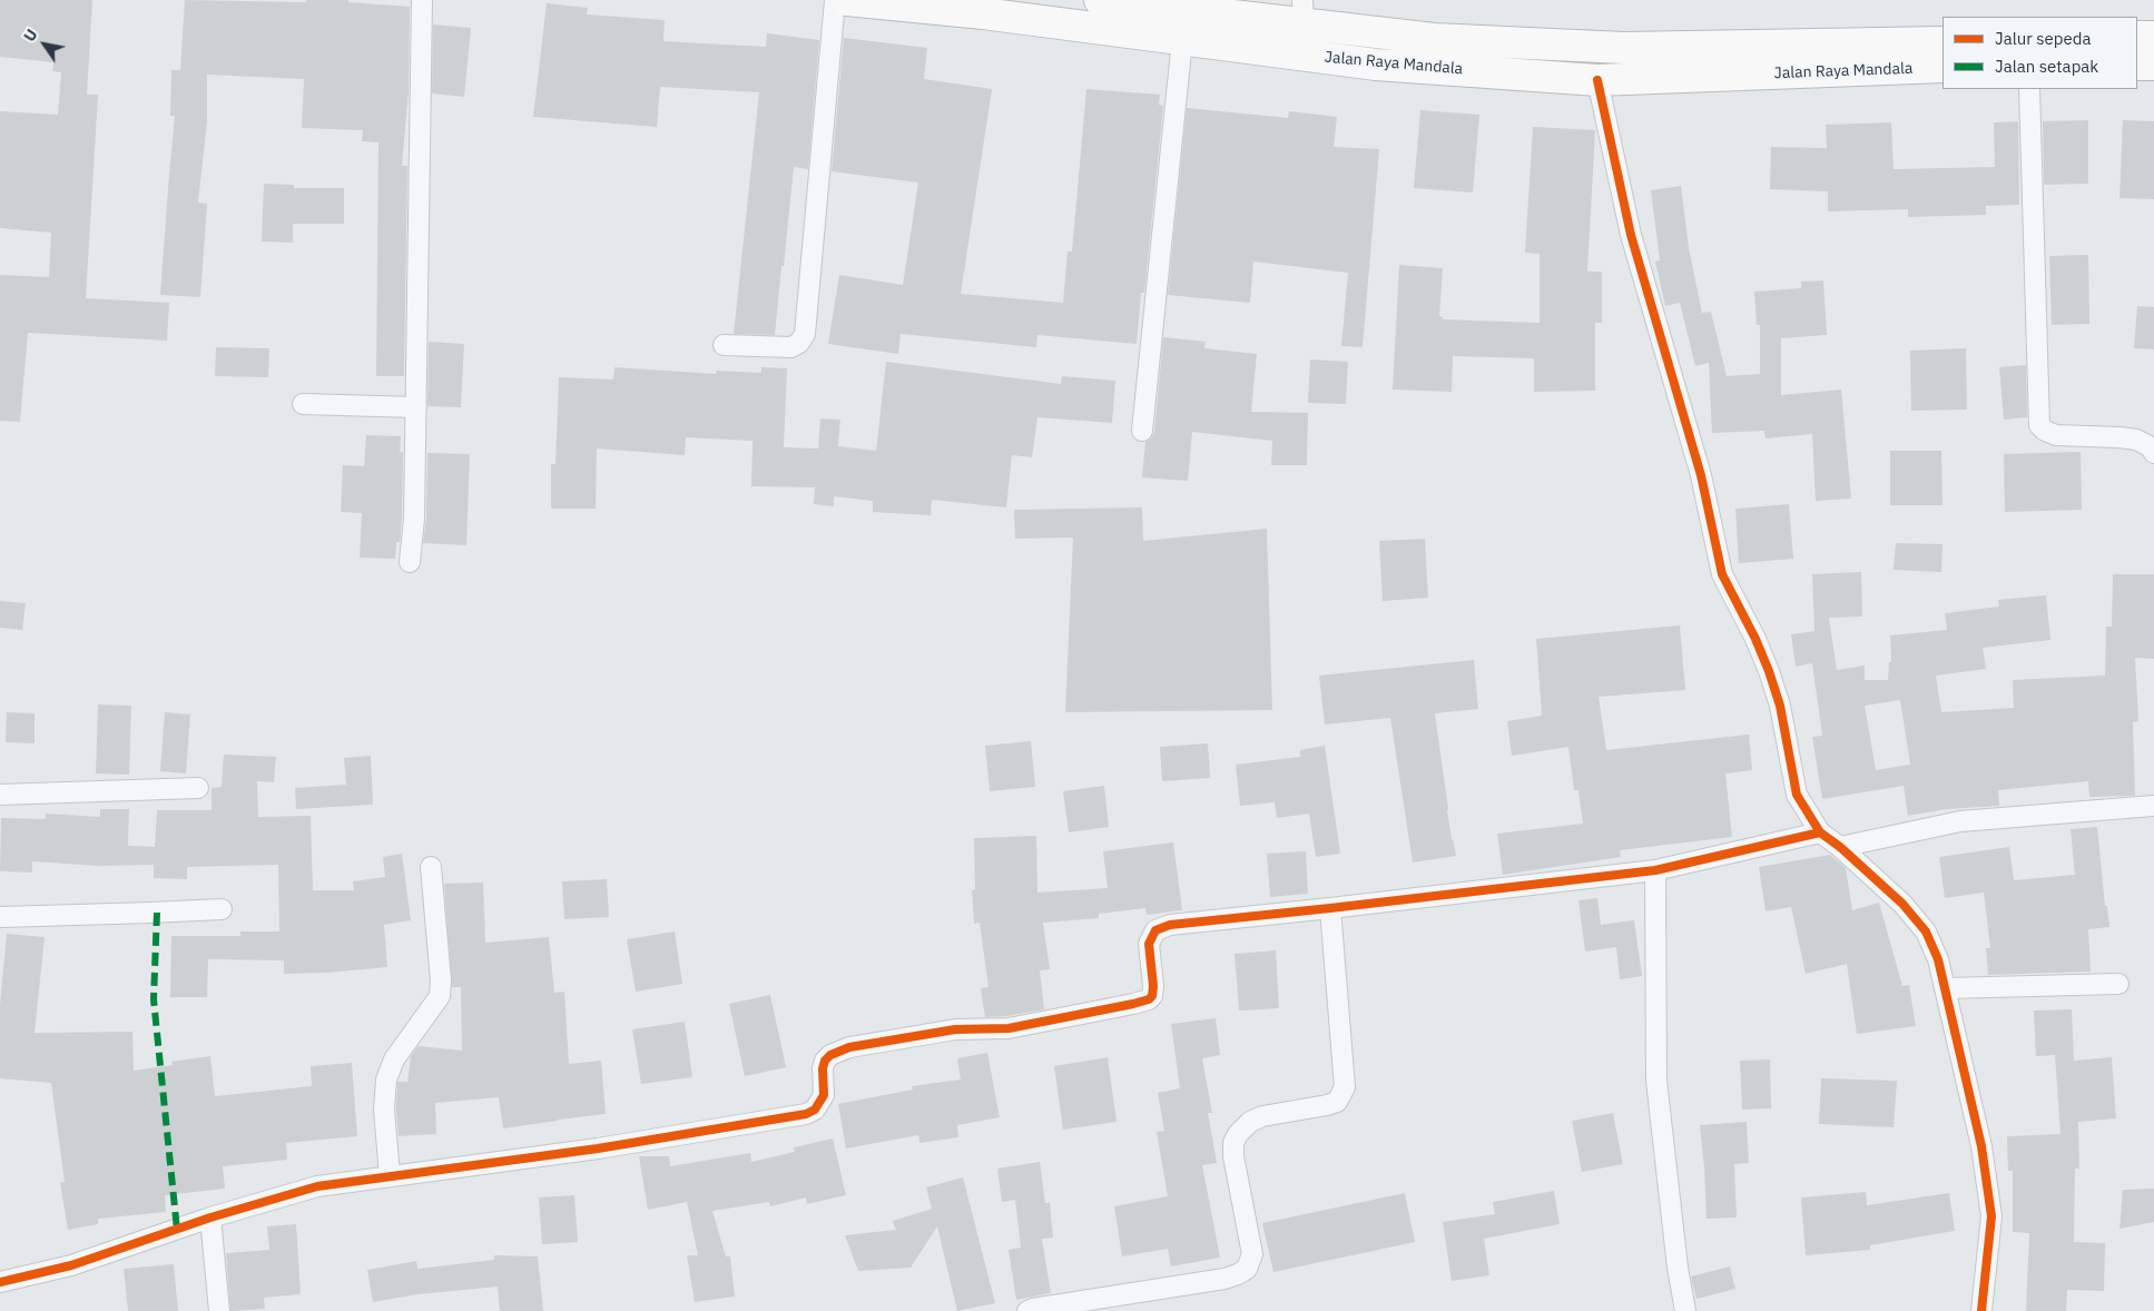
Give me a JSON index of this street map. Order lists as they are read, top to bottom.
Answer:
{
  "streets": {
    "highway": ["Jalan Raya Mandala"]
  },
  "legend": ["Jalur sepeda", "Jalan setapak"],
  "north": "top left"
}
